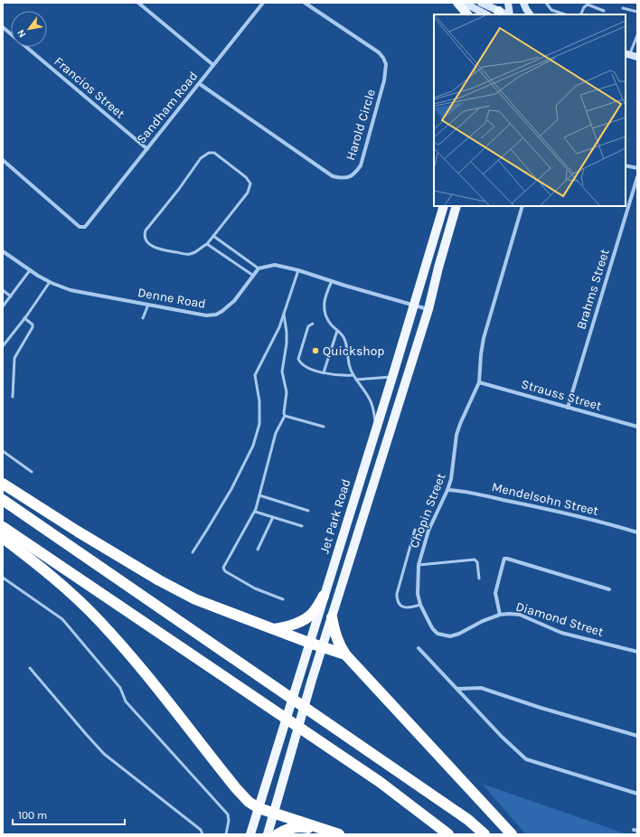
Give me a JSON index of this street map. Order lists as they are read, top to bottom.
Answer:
{
  "streets": {
    "main road": ["Jet Park Road"],
    "street": [
      "Francios Street",
      "Sandham Road",
      "Harold Circle",
      "Brahms Street",
      "Denne Road",
      "Strauss Street",
      "Mendelsohn Street",
      "Chopin Street",
      "Diamond Street"
    ]
  },
  "crossings": [
    ["Francios Street", "Sandham Road"],
    ["Sandham Road", "Harold Circle"],
    ["Brahms Street", "Strauss Street"],
    ["Strauss Street", "Chopin Street"],
    ["Mendelsohn Street", "Chopin Street"],
    ["Chopin Street", "Diamond Street"]
  ],
  "places": ["Quickshop"],
  "scale_bar": "100 m",
  "north": "bottom left"
}
